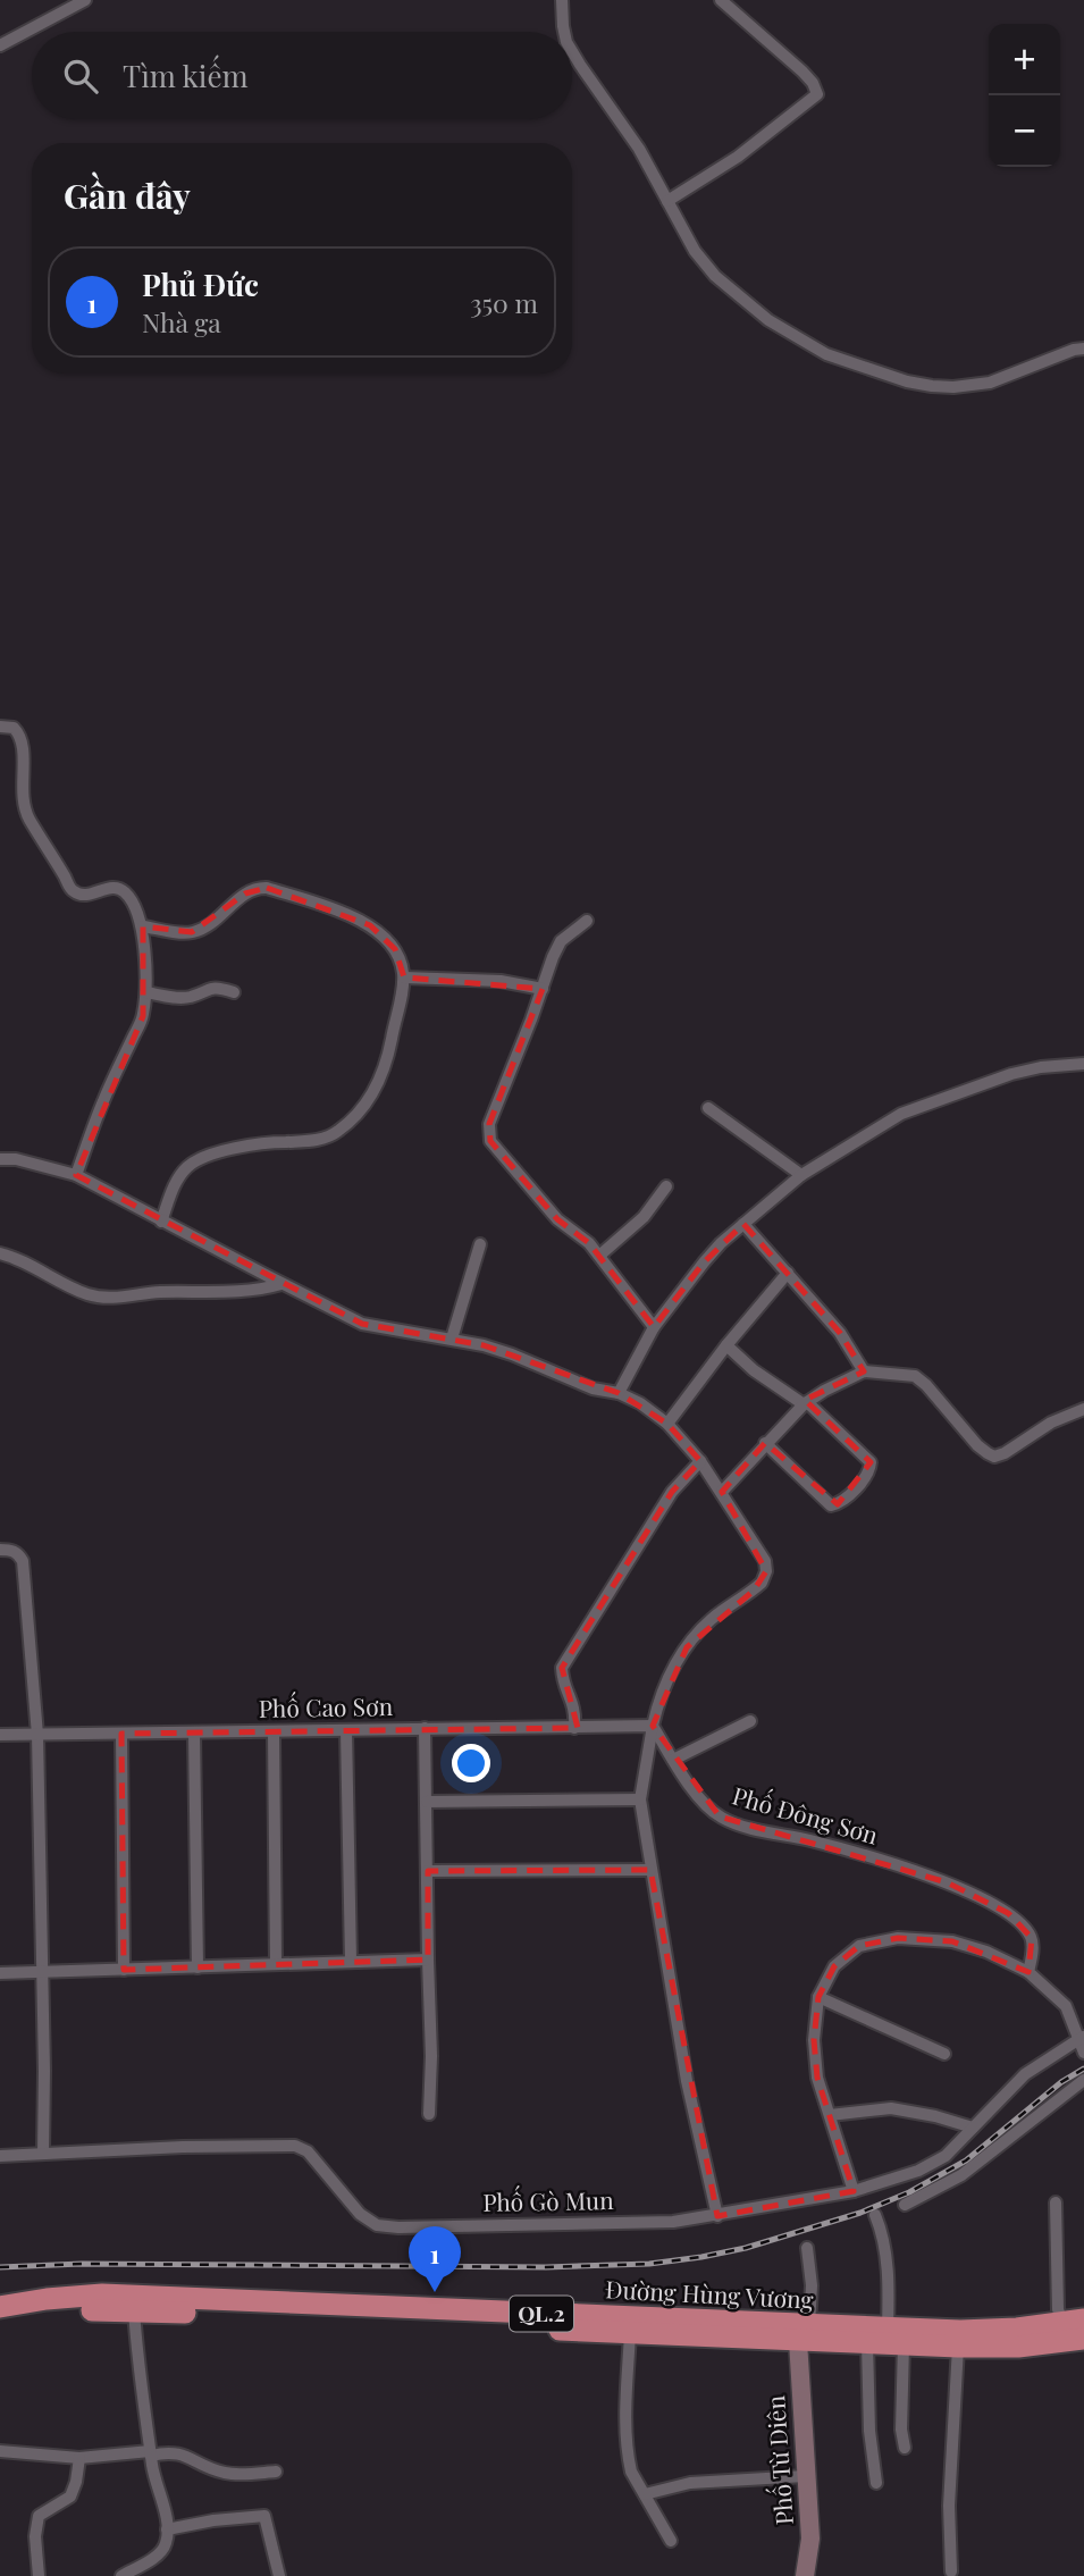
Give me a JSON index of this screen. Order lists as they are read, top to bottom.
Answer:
{
  "streets": {
    "highway": ["Đường Hùng Vương", "QL.2"],
    "street": [
      "Phố Cao Sơn",
      "Phố Đông Sơn",
      "Phố Gò Mun",
      "Phố Từ Diên"
    ]
  },
  "crossings": [
    ["Phố Cao Sơn", "Phố Đông Sơn"],
    ["Đường Hùng Vương", "Phố Từ Diên"]
  ],
  "page": {
    "map_buttons": ["+", "−"],
    "search": "Tìm kiếm",
    "heading": "Gần đây",
    "list": [
      {
        "mark": "1",
        "name": "Phủ Đức",
        "note": "Nhà ga",
        "value": "350 m"
      }
    ],
    "pins": "1"
  }
}
